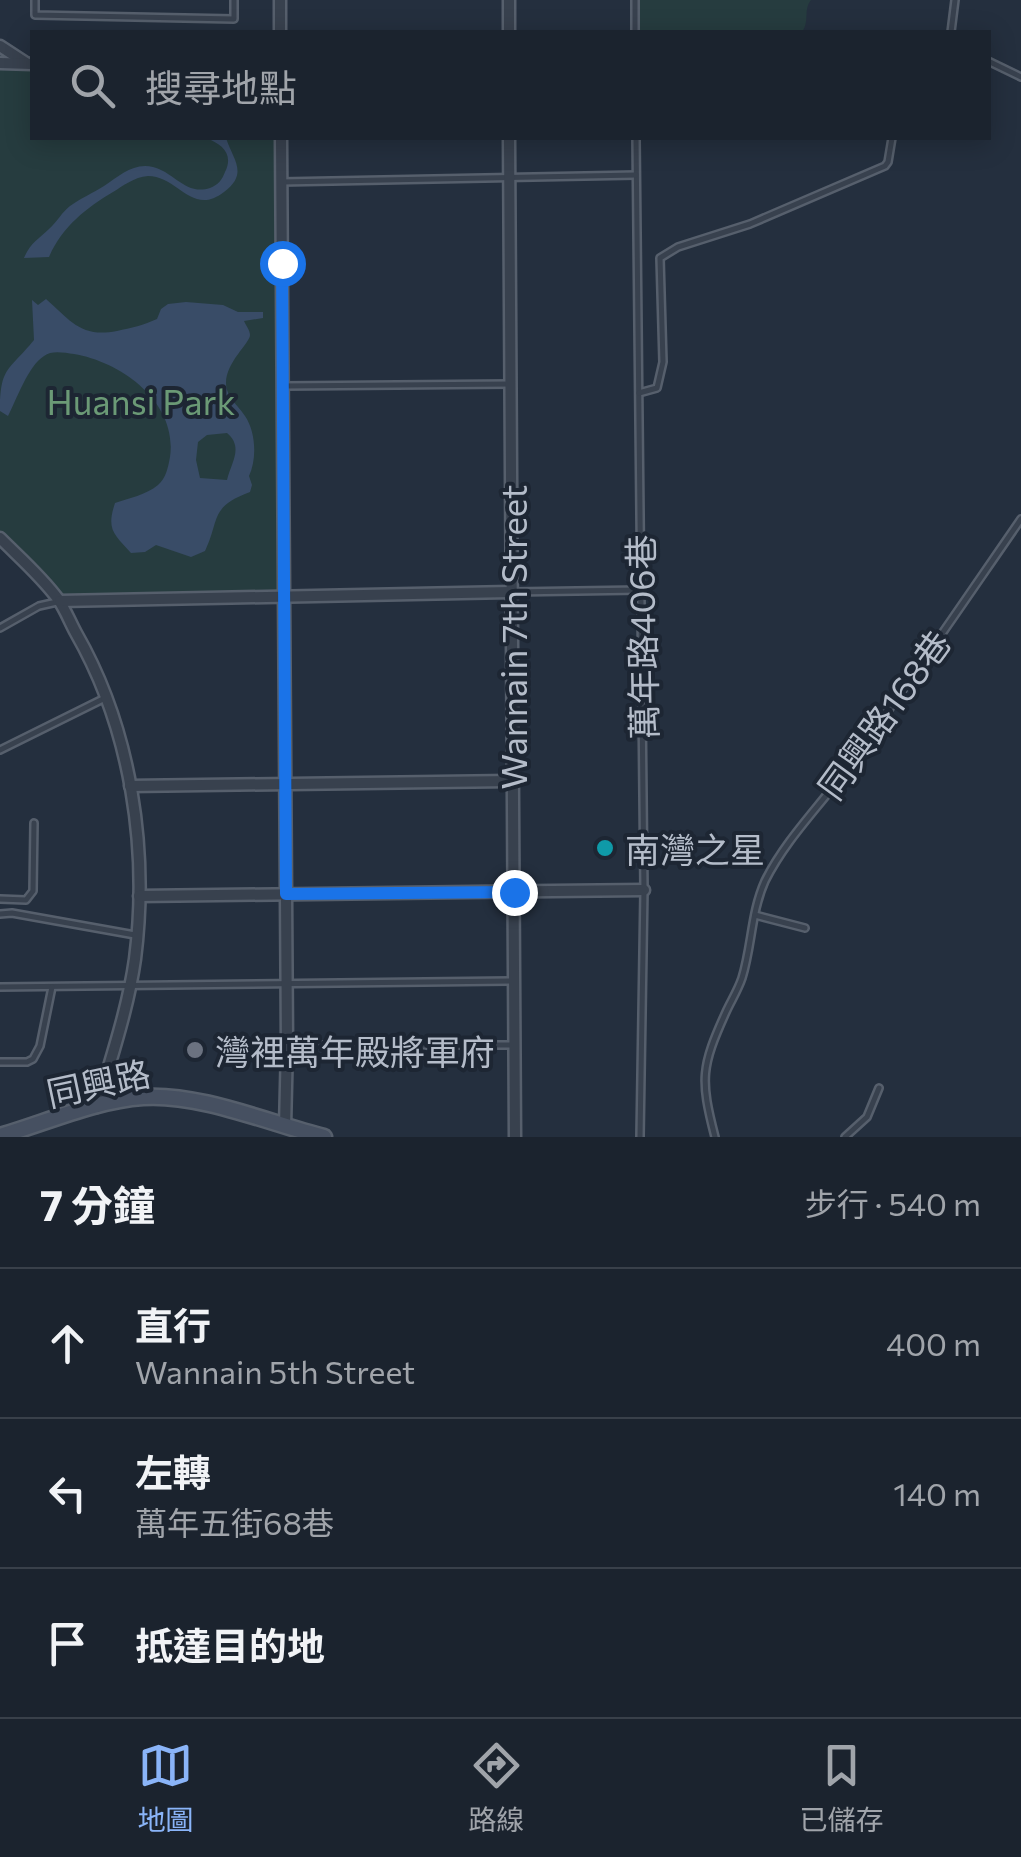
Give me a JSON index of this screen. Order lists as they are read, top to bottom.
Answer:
{
  "streets": {
    "street": ["Wannain 7th Street", "同興路"],
    "lane": ["萬年路406巷", "同興路168巷"]
  },
  "parks": ["Huansi Park"],
  "places": ["南灣之星", "灣裡萬年殿將軍府"],
  "page": {
    "search": "搜尋地點",
    "heading": ["7 分鐘", "步行 · 540 m"],
    "list": [
      ["直行", "Wannain 5th Street", "400 m"],
      ["左轉", "萬年五街68巷", "140 m"],
      "抵達目的地"
    ],
    "nav": ["地圖", "路線", "已儲存"]
  }
}
